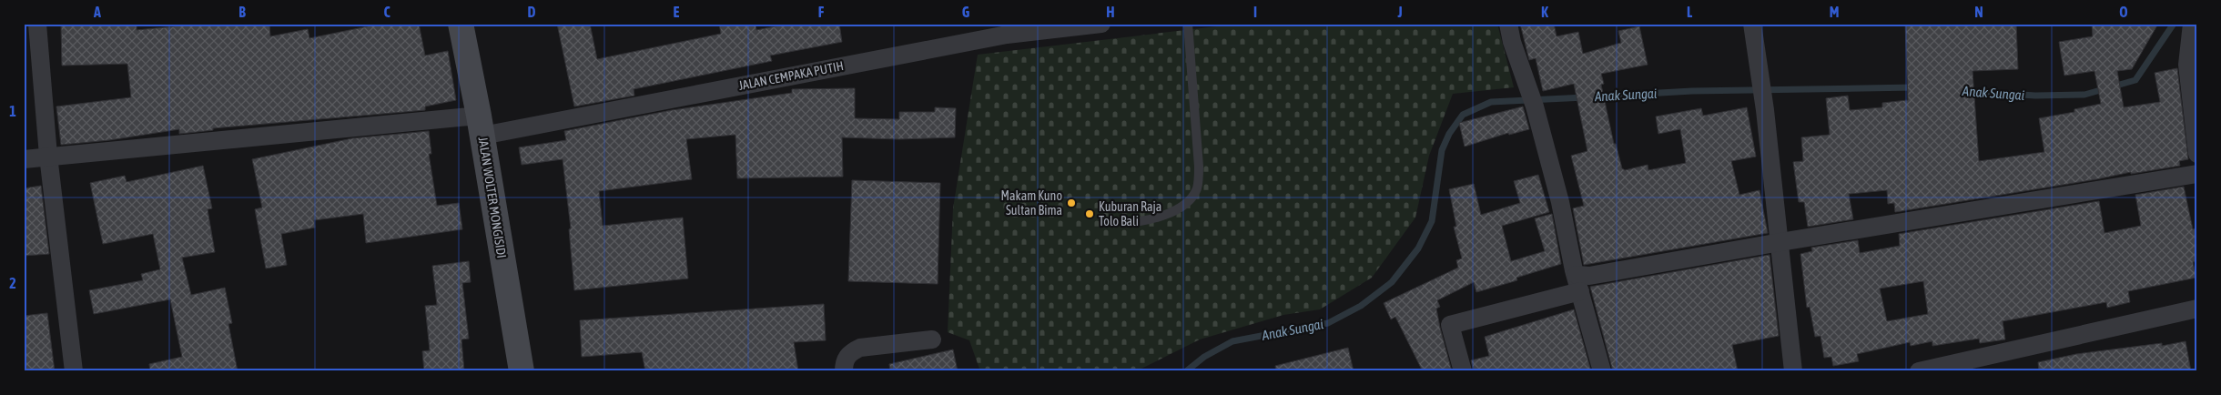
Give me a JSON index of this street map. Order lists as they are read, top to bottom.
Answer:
{
  "streets": {
    "street": ["JALAN CEMPAKA PUTIH", "JALAN WOLTER MONGISIDI"]
  },
  "crossings": [
    ["JALAN CEMPAKA PUTIH", "JALAN WOLTER MONGISIDI"]
  ],
  "water": ["Anak Sungai"],
  "places": ["Makam Kuno Sultan Bima", "Kuburan Raja Tolo Bali"],
  "grid": {
    "columns": [
      "A",
      "B",
      "C",
      "D",
      "E",
      "F",
      "G",
      "H",
      "I",
      "J",
      "K",
      "L",
      "M",
      "N",
      "O"
    ],
    "rows": ["1", "2"]
  }
}
